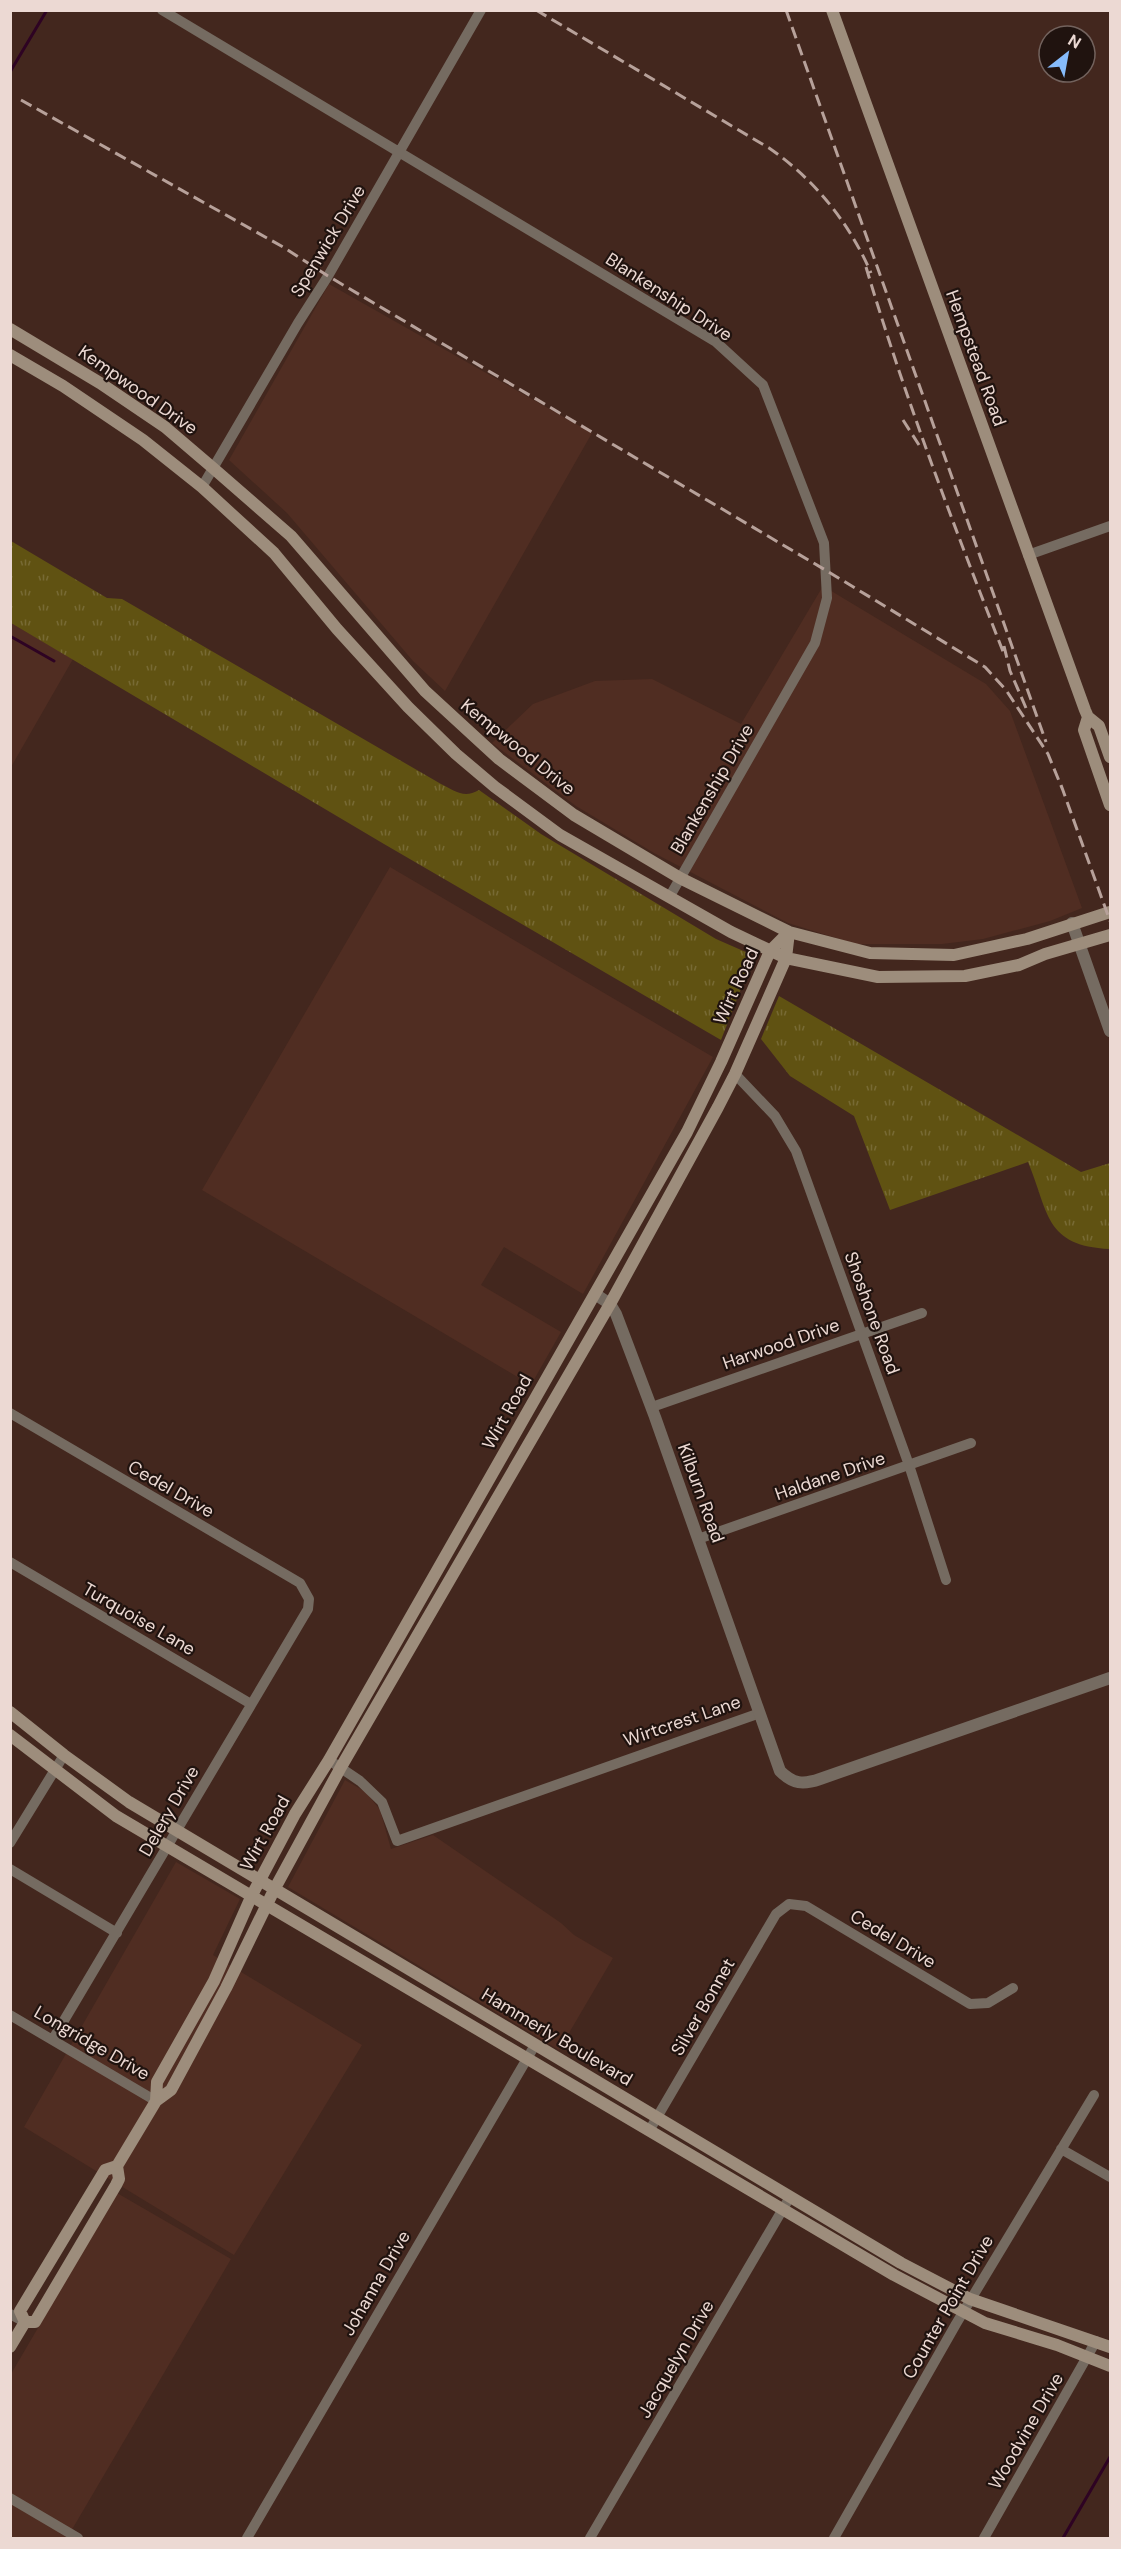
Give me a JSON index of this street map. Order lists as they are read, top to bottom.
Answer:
{
  "streets": {
    "main road": [
      "Hempstead Road",
      "Kempwood Drive",
      "Wirt Road",
      "Hammerly Boulevard"
    ],
    "street": [
      "Spenwick Drive",
      "Blankenship Drive",
      "Shoshone Road",
      "Harwood Drive",
      "Haldane Drive",
      "Cedel Drive",
      "Kilburn Road",
      "Turquoise Lane",
      "Wirtcrest Lane",
      "Delery Drive",
      "Silver Bonnet",
      "Longridge Drive",
      "Johanna Drive",
      "Counter Point Drive",
      "Jacquelyn Drive",
      "Woodvine Drive"
    ]
  },
  "crossings": [
    ["Spenwick Drive", "Blankenship Drive"],
    ["Spenwick Drive", "Kempwood Drive"],
    ["Blankenship Drive", "Kempwood Drive"],
    ["Kempwood Drive", "Wirt Road"],
    ["Wirt Road", "Shoshone Road"],
    ["Wirt Road", "Kilburn Road"],
    ["Wirt Road", "Wirtcrest Lane"],
    ["Wirt Road", "Hammerly Boulevard"],
    ["Wirt Road", "Longridge Drive"],
    ["Shoshone Road", "Harwood Drive"],
    ["Shoshone Road", "Haldane Drive"],
    ["Harwood Drive", "Kilburn Road"],
    ["Haldane Drive", "Kilburn Road"],
    ["Cedel Drive", "Delery Drive"],
    ["Cedel Drive", "Silver Bonnet"],
    ["Kilburn Road", "Wirtcrest Lane"],
    ["Turquoise Lane", "Delery Drive"],
    ["Delery Drive", "Hammerly Boulevard"],
    ["Delery Drive", "Longridge Drive"],
    ["Silver Bonnet", "Hammerly Boulevard"],
    ["Hammerly Boulevard", "Johanna Drive"],
    ["Hammerly Boulevard", "Counter Point Drive"],
    ["Hammerly Boulevard", "Jacquelyn Drive"],
    ["Hammerly Boulevard", "Woodvine Drive"]
  ],
  "north": "top right"
}
